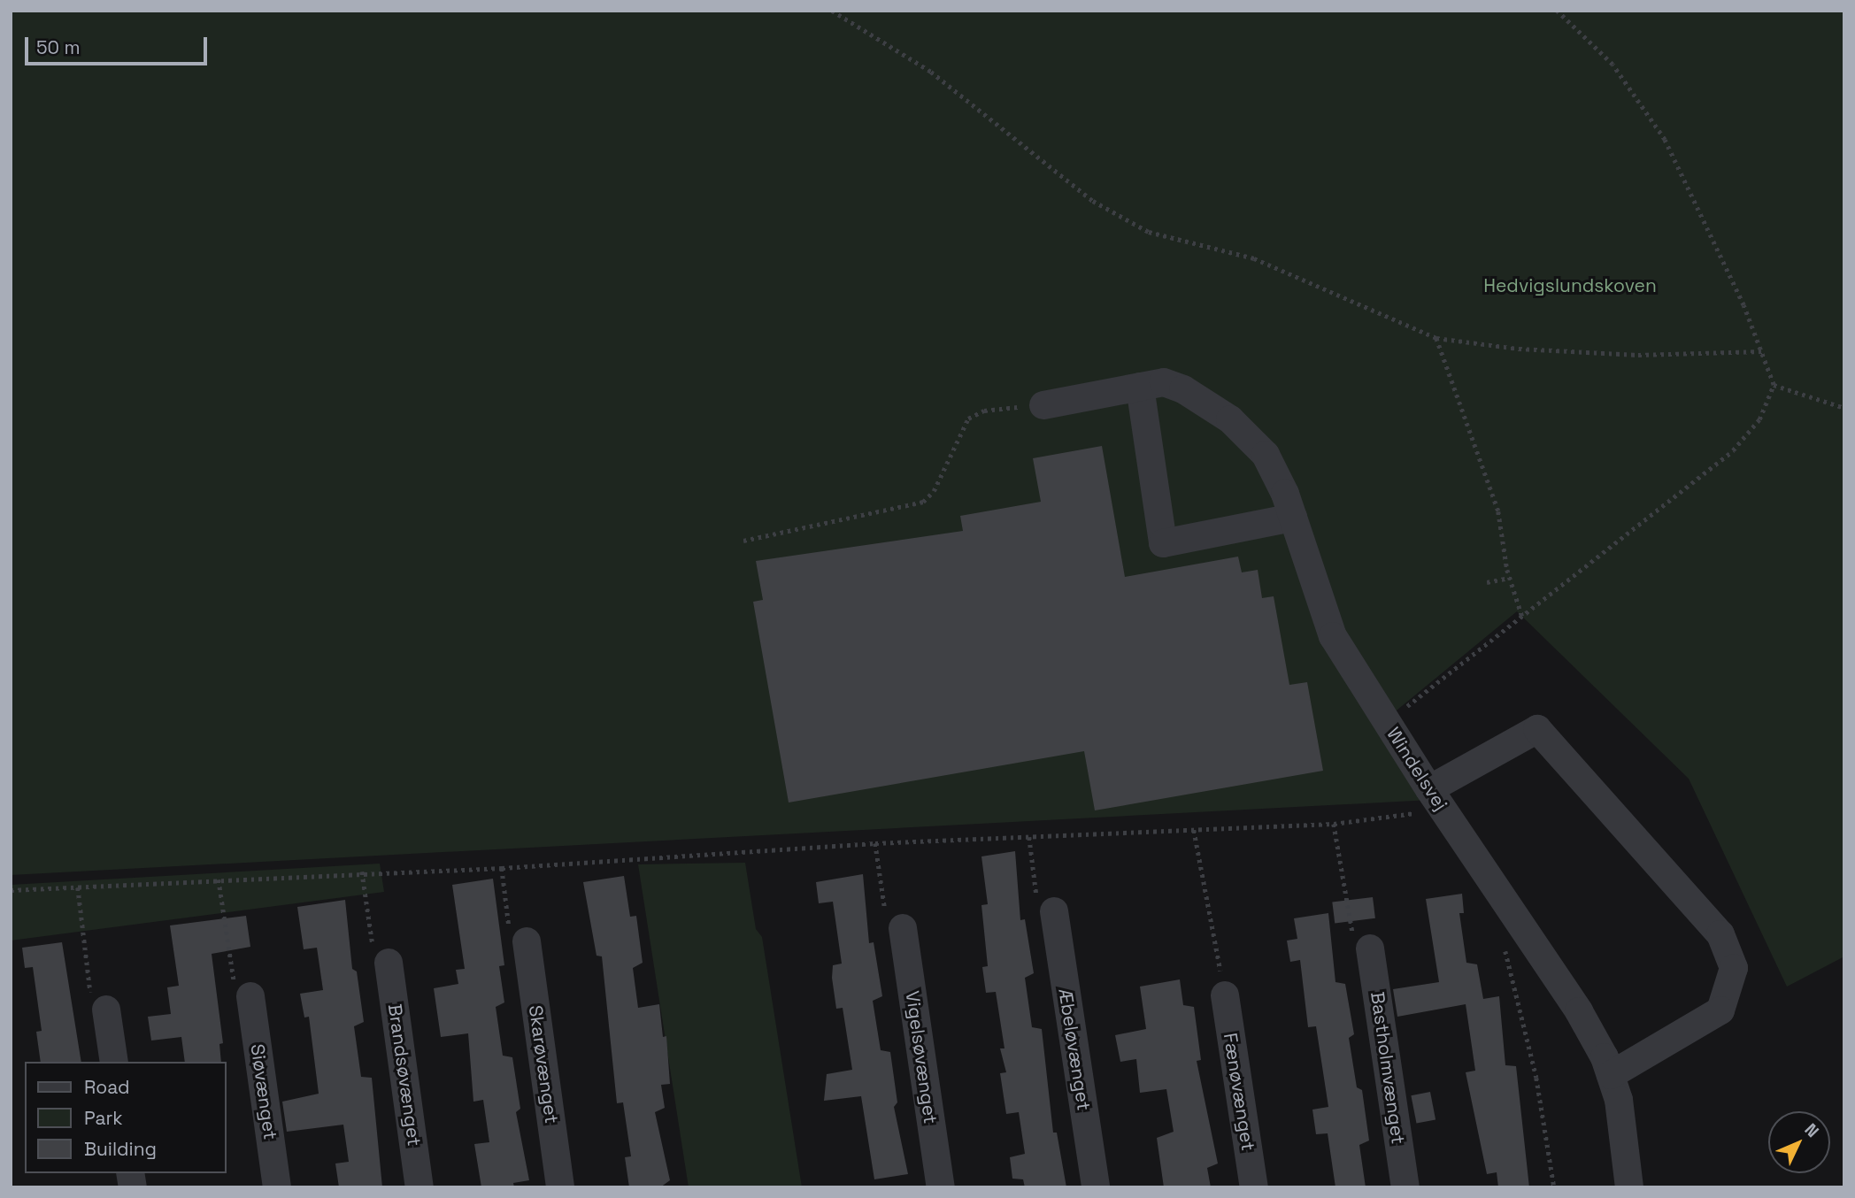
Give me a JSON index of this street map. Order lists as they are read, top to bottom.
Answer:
{
  "streets": {
    "street": [
      "Windelsvej",
      "Æbeløvænget",
      "Vigelsøvænget",
      "Skarøvænget",
      "Bastholmvænget",
      "Brandsøvænget",
      "Siøvænget",
      "Fænøvænget"
    ]
  },
  "parks": ["Hedvigslundskoven"],
  "legend": ["Road", "Park", "Building"],
  "scale_bar": "50 m",
  "north": "top right"
}
